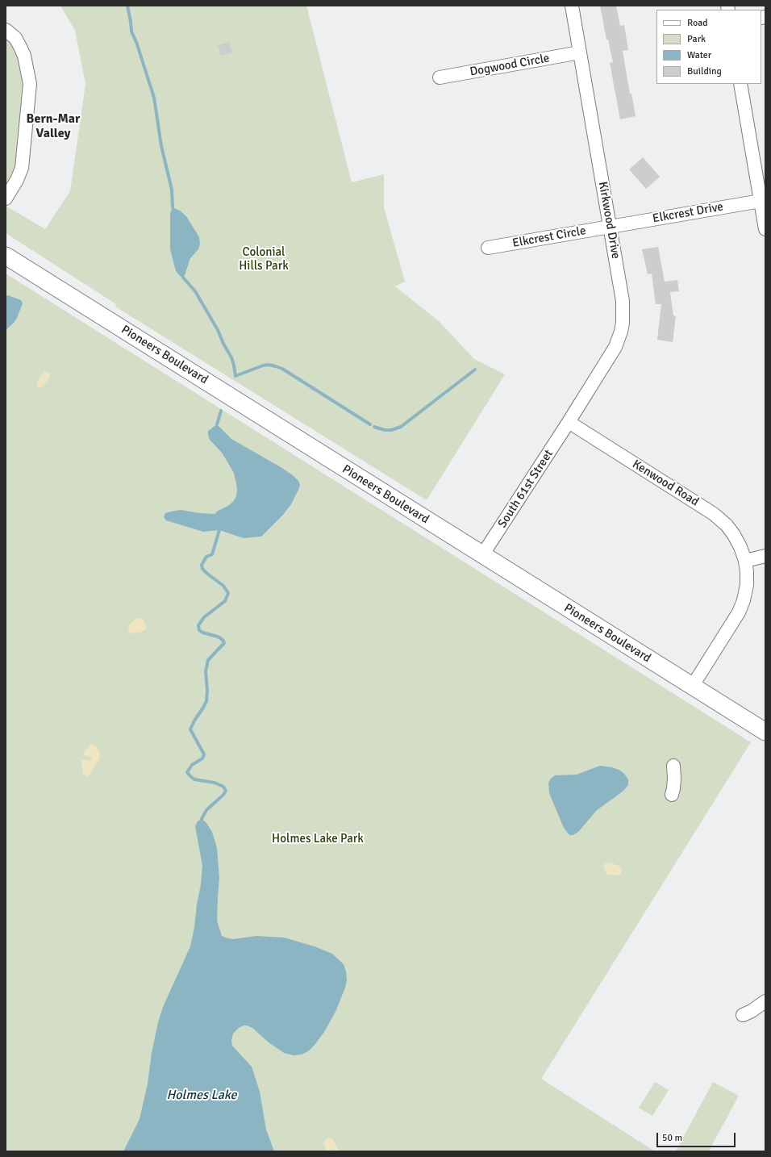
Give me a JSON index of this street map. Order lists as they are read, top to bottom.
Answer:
{
  "streets": {
    "main road": ["Pioneers Boulevard"],
    "street": [
      "Dogwood Circle",
      "Elkcrest Drive",
      "Kirkwood Drive",
      "Elkcrest Circle",
      "Kenwood Road",
      "South 61st Street"
    ]
  },
  "crossings": [
    ["Dogwood Circle", "Kirkwood Drive"],
    ["Elkcrest Drive", "Kirkwood Drive"],
    ["Elkcrest Drive", "Elkcrest Circle"],
    ["Kirkwood Drive", "Elkcrest Circle"],
    ["Kirkwood Drive", "Kenwood Road"],
    ["Kirkwood Drive", "South 61st Street"],
    ["Pioneers Boulevard", "Kenwood Road"],
    ["Pioneers Boulevard", "South 61st Street"],
    ["Kenwood Road", "South 61st Street"]
  ],
  "districts": ["Bern-Mar Valley"],
  "water": ["Holmes Lake"],
  "parks": ["Colonial Hills Park", "Holmes Lake Park"],
  "legend": [
    "Road",
    "Park",
    "Water",
    "Building"
  ],
  "scale_bar": "50 m"
}
